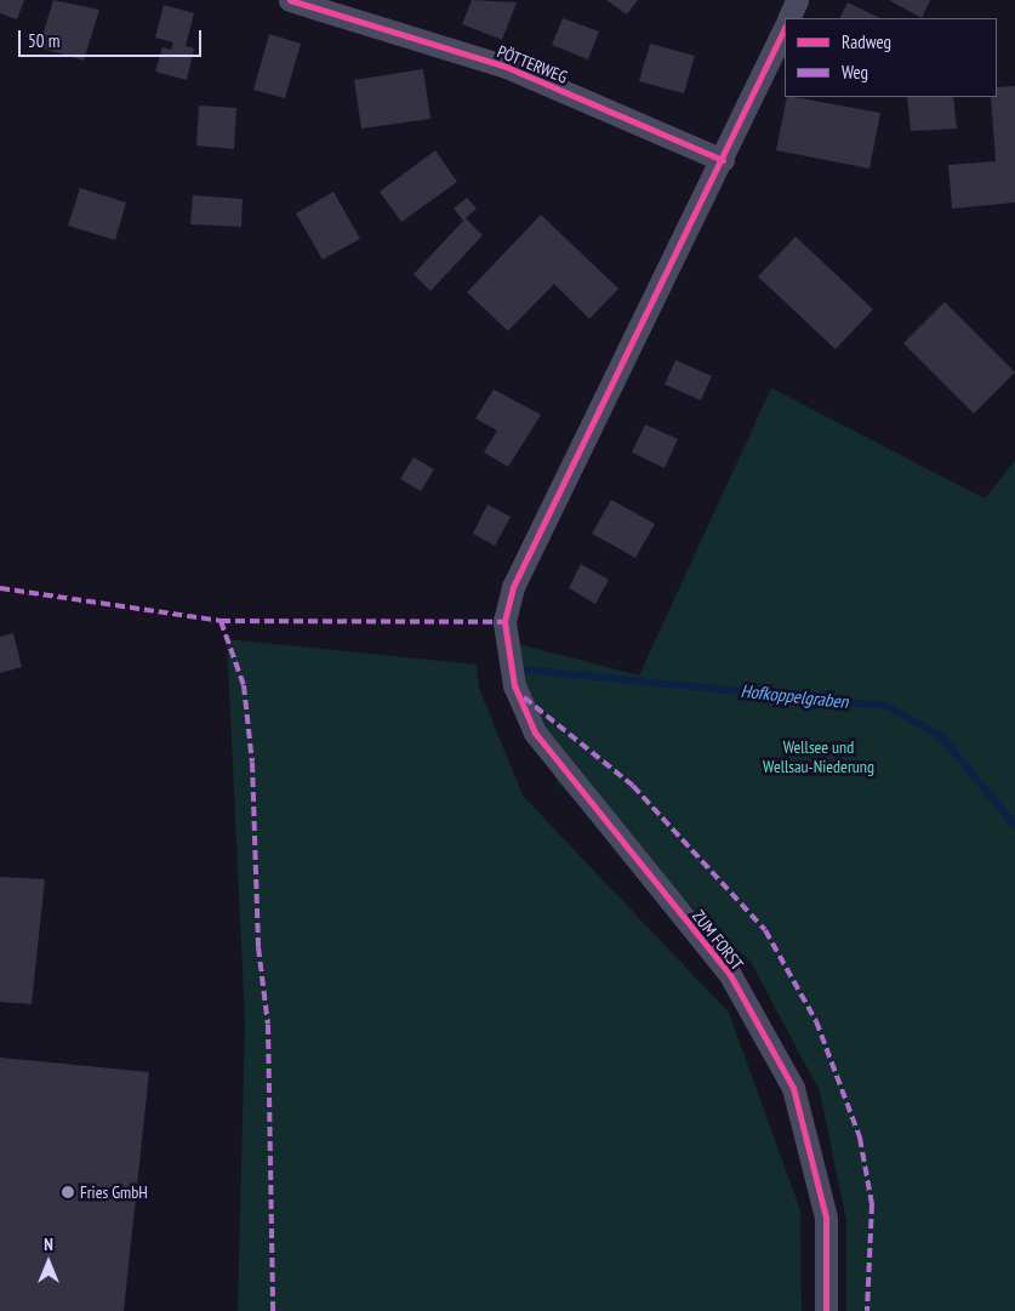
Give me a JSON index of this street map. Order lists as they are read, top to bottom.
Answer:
{
  "streets": {
    "street": ["PÖTTERWEG", "ZUM FORST"]
  },
  "crossings": [
    ["PÖTTERWEG", "ZUM FORST"]
  ],
  "water": ["Hofkoppelgraben"],
  "parks": ["Wellsee und Wellsau-Niederung"],
  "places": ["Fries GmbH"],
  "legend": ["Radweg", "Weg"],
  "scale_bar": "50 m",
  "north": "top"
}
